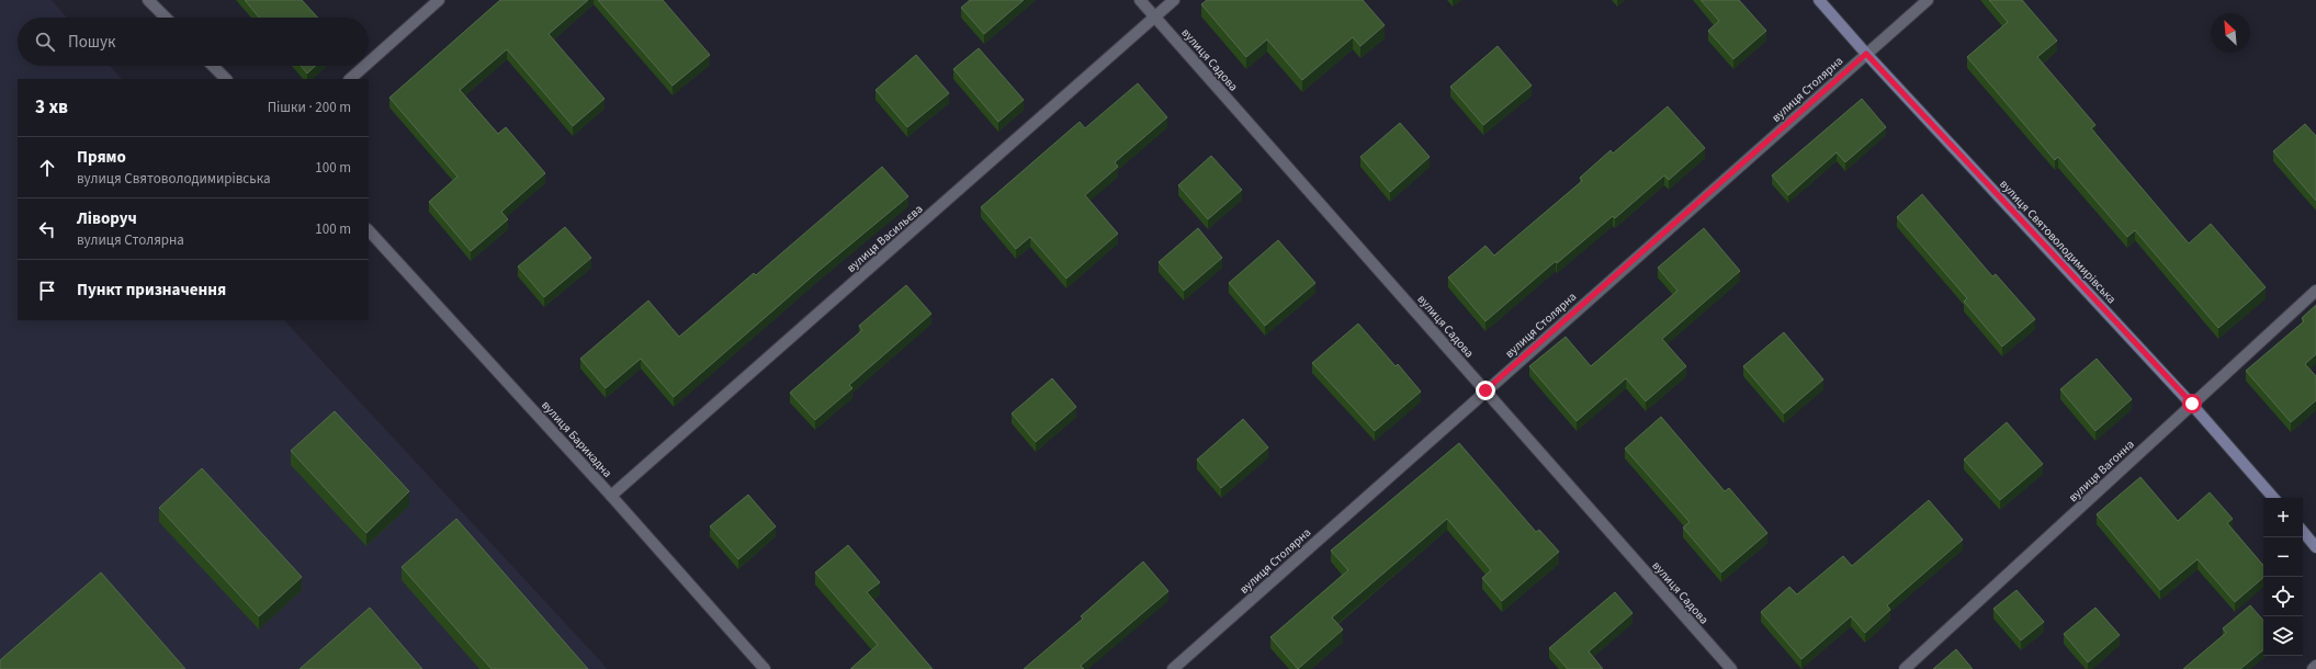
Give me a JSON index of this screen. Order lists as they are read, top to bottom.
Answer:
{
  "streets": {
    "street": [
      "вулиця Садова",
      "вулиця Столярна",
      "вулиця Васильєва",
      "вулиця Святоволодимирівська",
      "вулиця Барикадна",
      "вулиця Вагонна"
    ]
  },
  "crossings": [
    ["вулиця Садова", "вулиця Столярна"],
    ["вулиця Садова", "вулиця Васильєва"],
    ["вулиця Столярна", "вулиця Святоволодимирівська"],
    ["вулиця Васильєва", "вулиця Барикадна"],
    ["вулиця Святоволодимирівська", "вулиця Вагонна"]
  ],
  "north": "top left",
  "page": {
    "search": "Пошук",
    "heading": ["3 хв", "Пішки · 200 m"],
    "list": [
      ["Прямо", "вулиця Святоволодимирівська", "100 m"],
      ["Ліворуч", "вулиця Столярна", "100 m"],
      "Пункт призначення"
    ],
    "map_buttons": ["+", "−"]
  }
}
